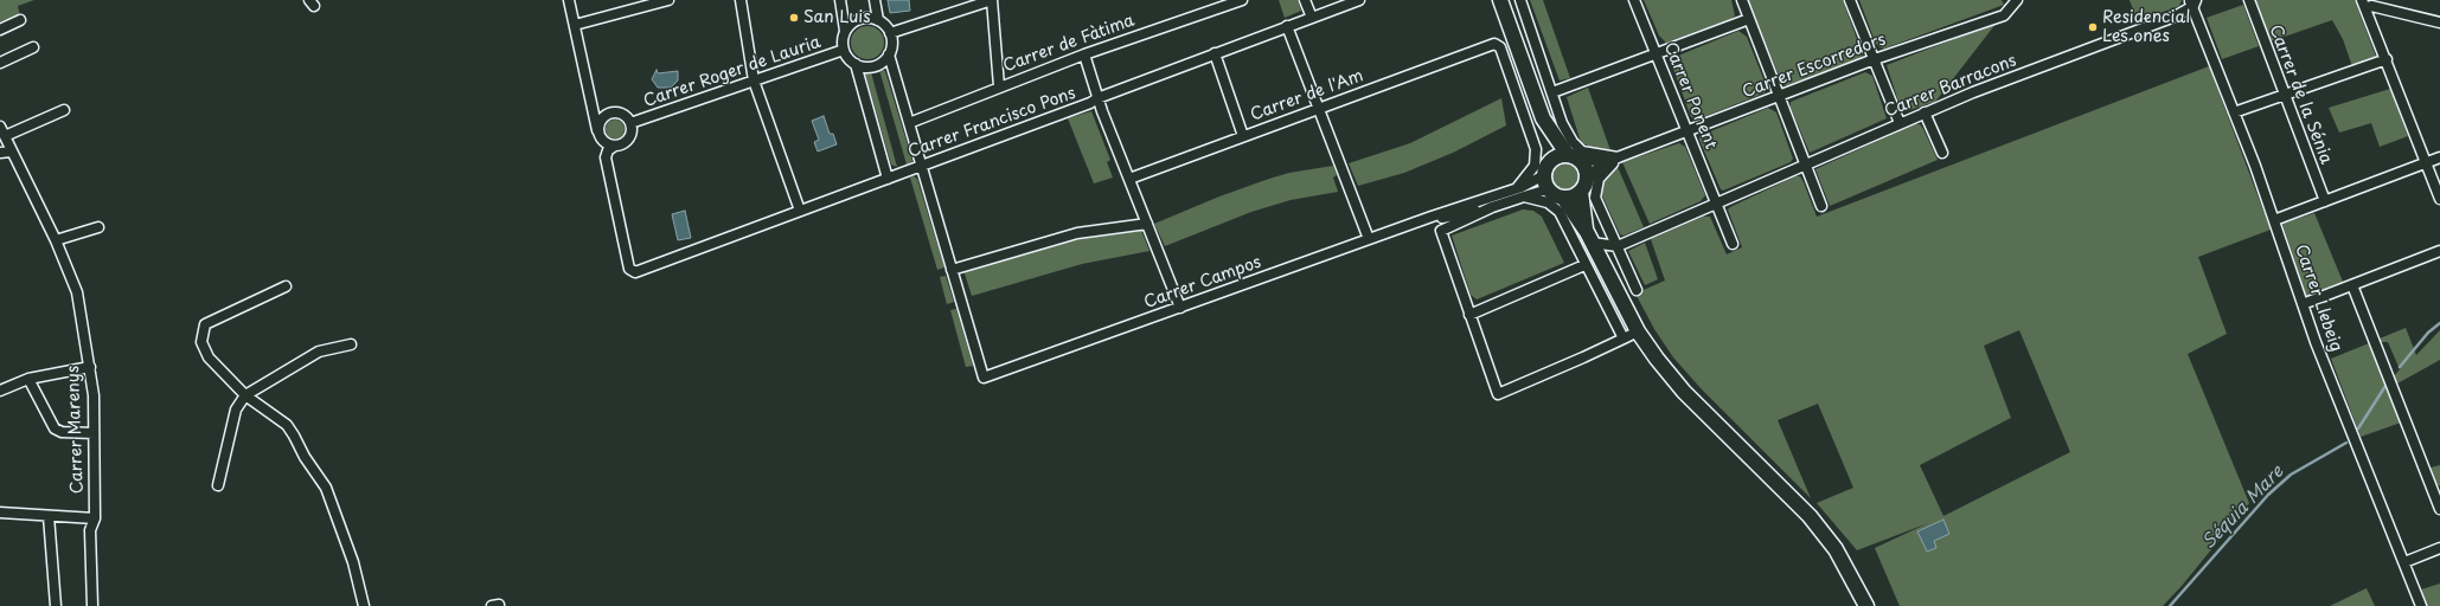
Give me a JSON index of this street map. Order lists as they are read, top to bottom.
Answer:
{
  "streets": {
    "street": [
      "Carrer de Fàtima",
      "Carrer Escorredors",
      "Carrer Roger de Lauria",
      "Carrer Barracons",
      "Carrer de la Sénia",
      "Carrer de l'Am",
      "Carrer Ponent",
      "Carrer Francisco Pons",
      "Carrer Campos",
      "Carrer Llebeig",
      "Carrer Marenys"
    ]
  },
  "crossings": [
    ["Carrer Escorredors", "Carrer Ponent"],
    ["Carrer Roger de Lauria", "Carrer Francisco Pons"],
    ["Carrer Barracons", "Carrer Ponent"],
    ["Carrer Barracons", "Carrer Llebeig"]
  ],
  "water": ["Séquia Mare"],
  "places": ["San Luis", "Residencial Les ones"]
}
